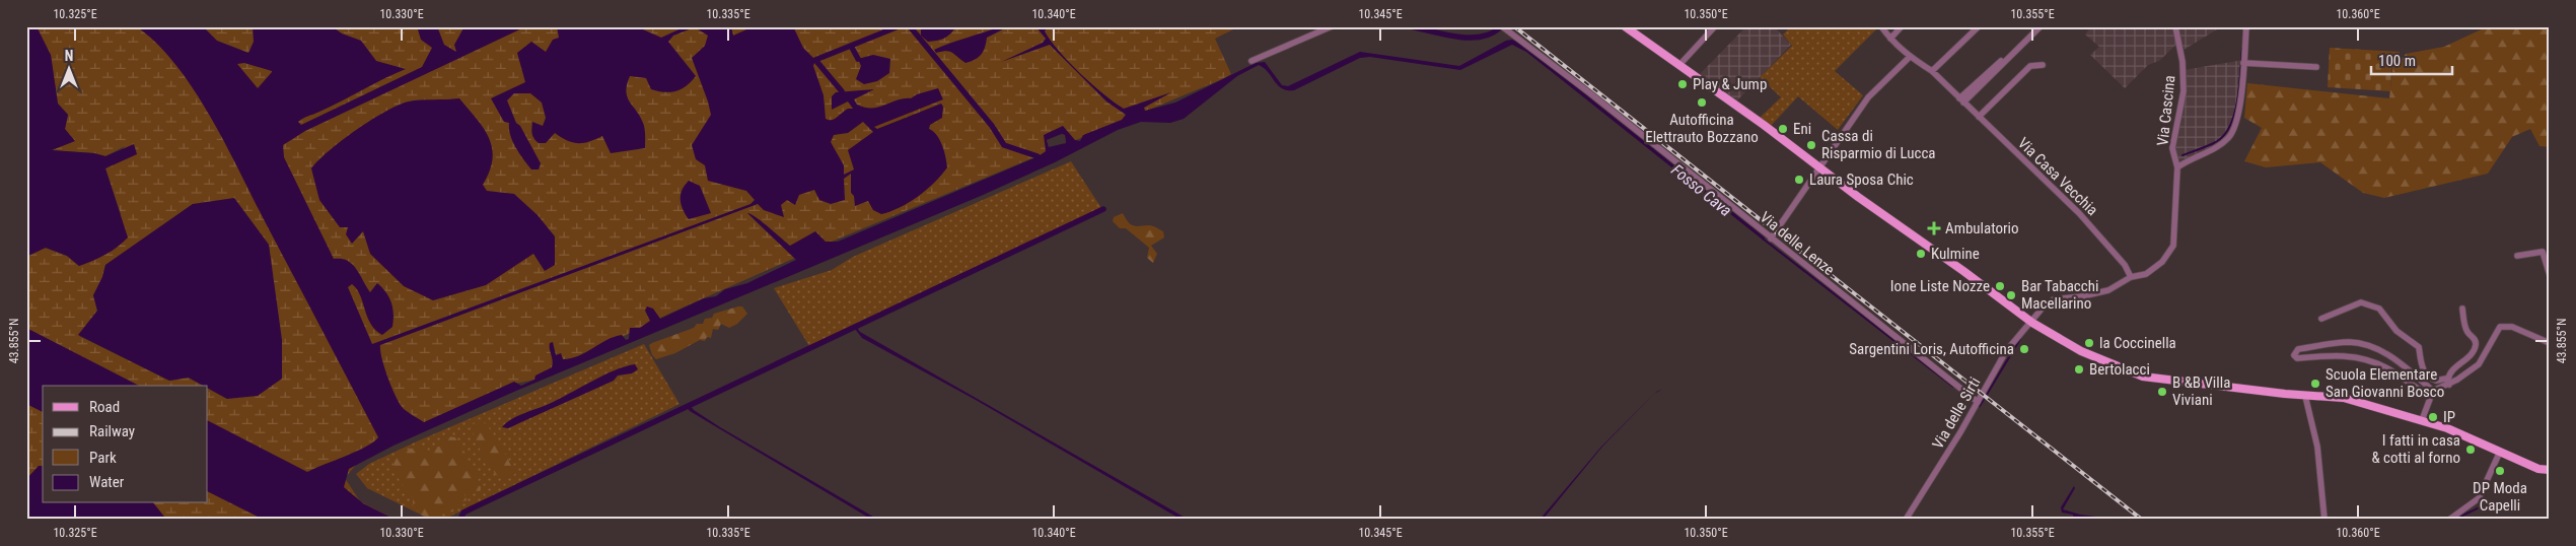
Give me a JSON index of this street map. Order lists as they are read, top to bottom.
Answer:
{
  "streets": {
    "street": [
      "Via Cascina",
      "Via Casa Vecchia",
      "Via delle Lenze",
      "Via delle Sirti"
    ]
  },
  "crossings": [
    ["Via Cascina", "Via Casa Vecchia"],
    ["Via Cascina", "Via delle Sirti"],
    ["Via Casa Vecchia", "Via delle Sirti"],
    ["Via delle Lenze", "Via delle Sirti"]
  ],
  "water": ["Fosso Cava"],
  "places": {
    "other": [
      "Play & Jump",
      "Autofficina Elettrauto Bozzano",
      "Eni",
      "Cassa di Risparmio di Lucca",
      "Laura Sposa Chic",
      "Kulmine",
      "Ione Liste Nozze",
      "Bar Tabacchi Macellarino",
      "la Coccinella",
      "Sargentini Loris, Autofficina",
      "Bertolacci",
      "Scuola Elementare San Giovanni Bosco",
      "B &B Villa Viviani",
      "IP",
      "I fatti in casa & cotti al forno",
      "DP Moda Capelli"
    ],
    "health": ["Ambulatorio"]
  },
  "legend": [
    "Road",
    "Railway",
    "Park",
    "Water"
  ],
  "scale_bar": "100 m",
  "north": "top",
  "coordinates": [
    "10.325°E",
    "10.330°E",
    "10.335°E",
    "10.340°E",
    "10.345°E",
    "10.350°E",
    "10.355°E",
    "10.360°E",
    "43.855°N"
  ]
}
